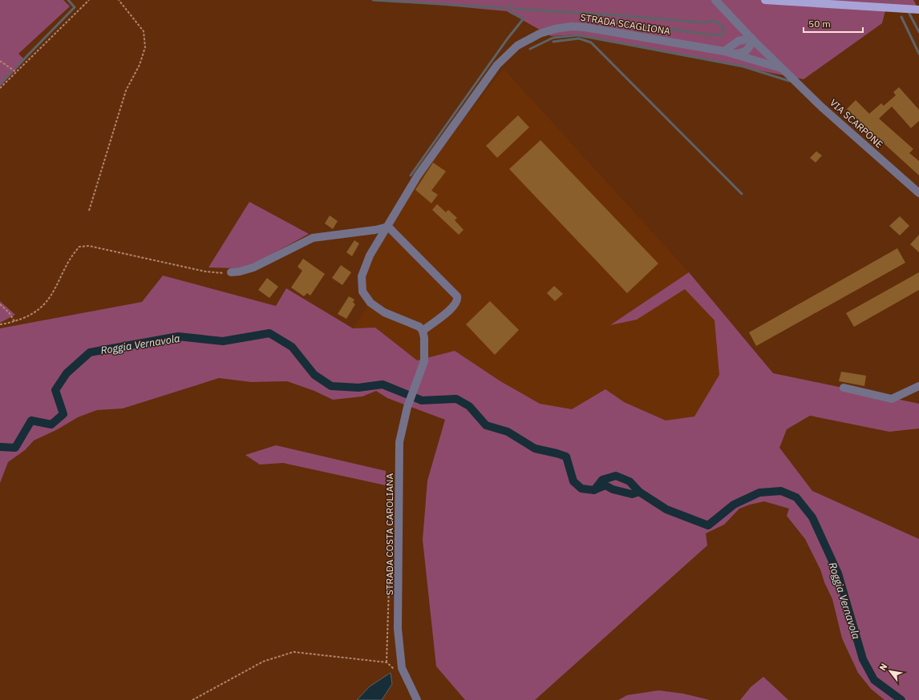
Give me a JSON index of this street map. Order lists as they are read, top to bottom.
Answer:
{
  "streets": {
    "street": ["STRADA SCAGLIONA", "VIA SCARPONE", "STRADA COSTA CAROLIANA"]
  },
  "crossings": [
    ["STRADA SCAGLIONA", "VIA SCARPONE"],
    ["STRADA SCAGLIONA", "STRADA COSTA CAROLIANA"]
  ],
  "water": ["Roggia Vernavola"],
  "scale_bar": "50 m",
  "north": "top left"
}
